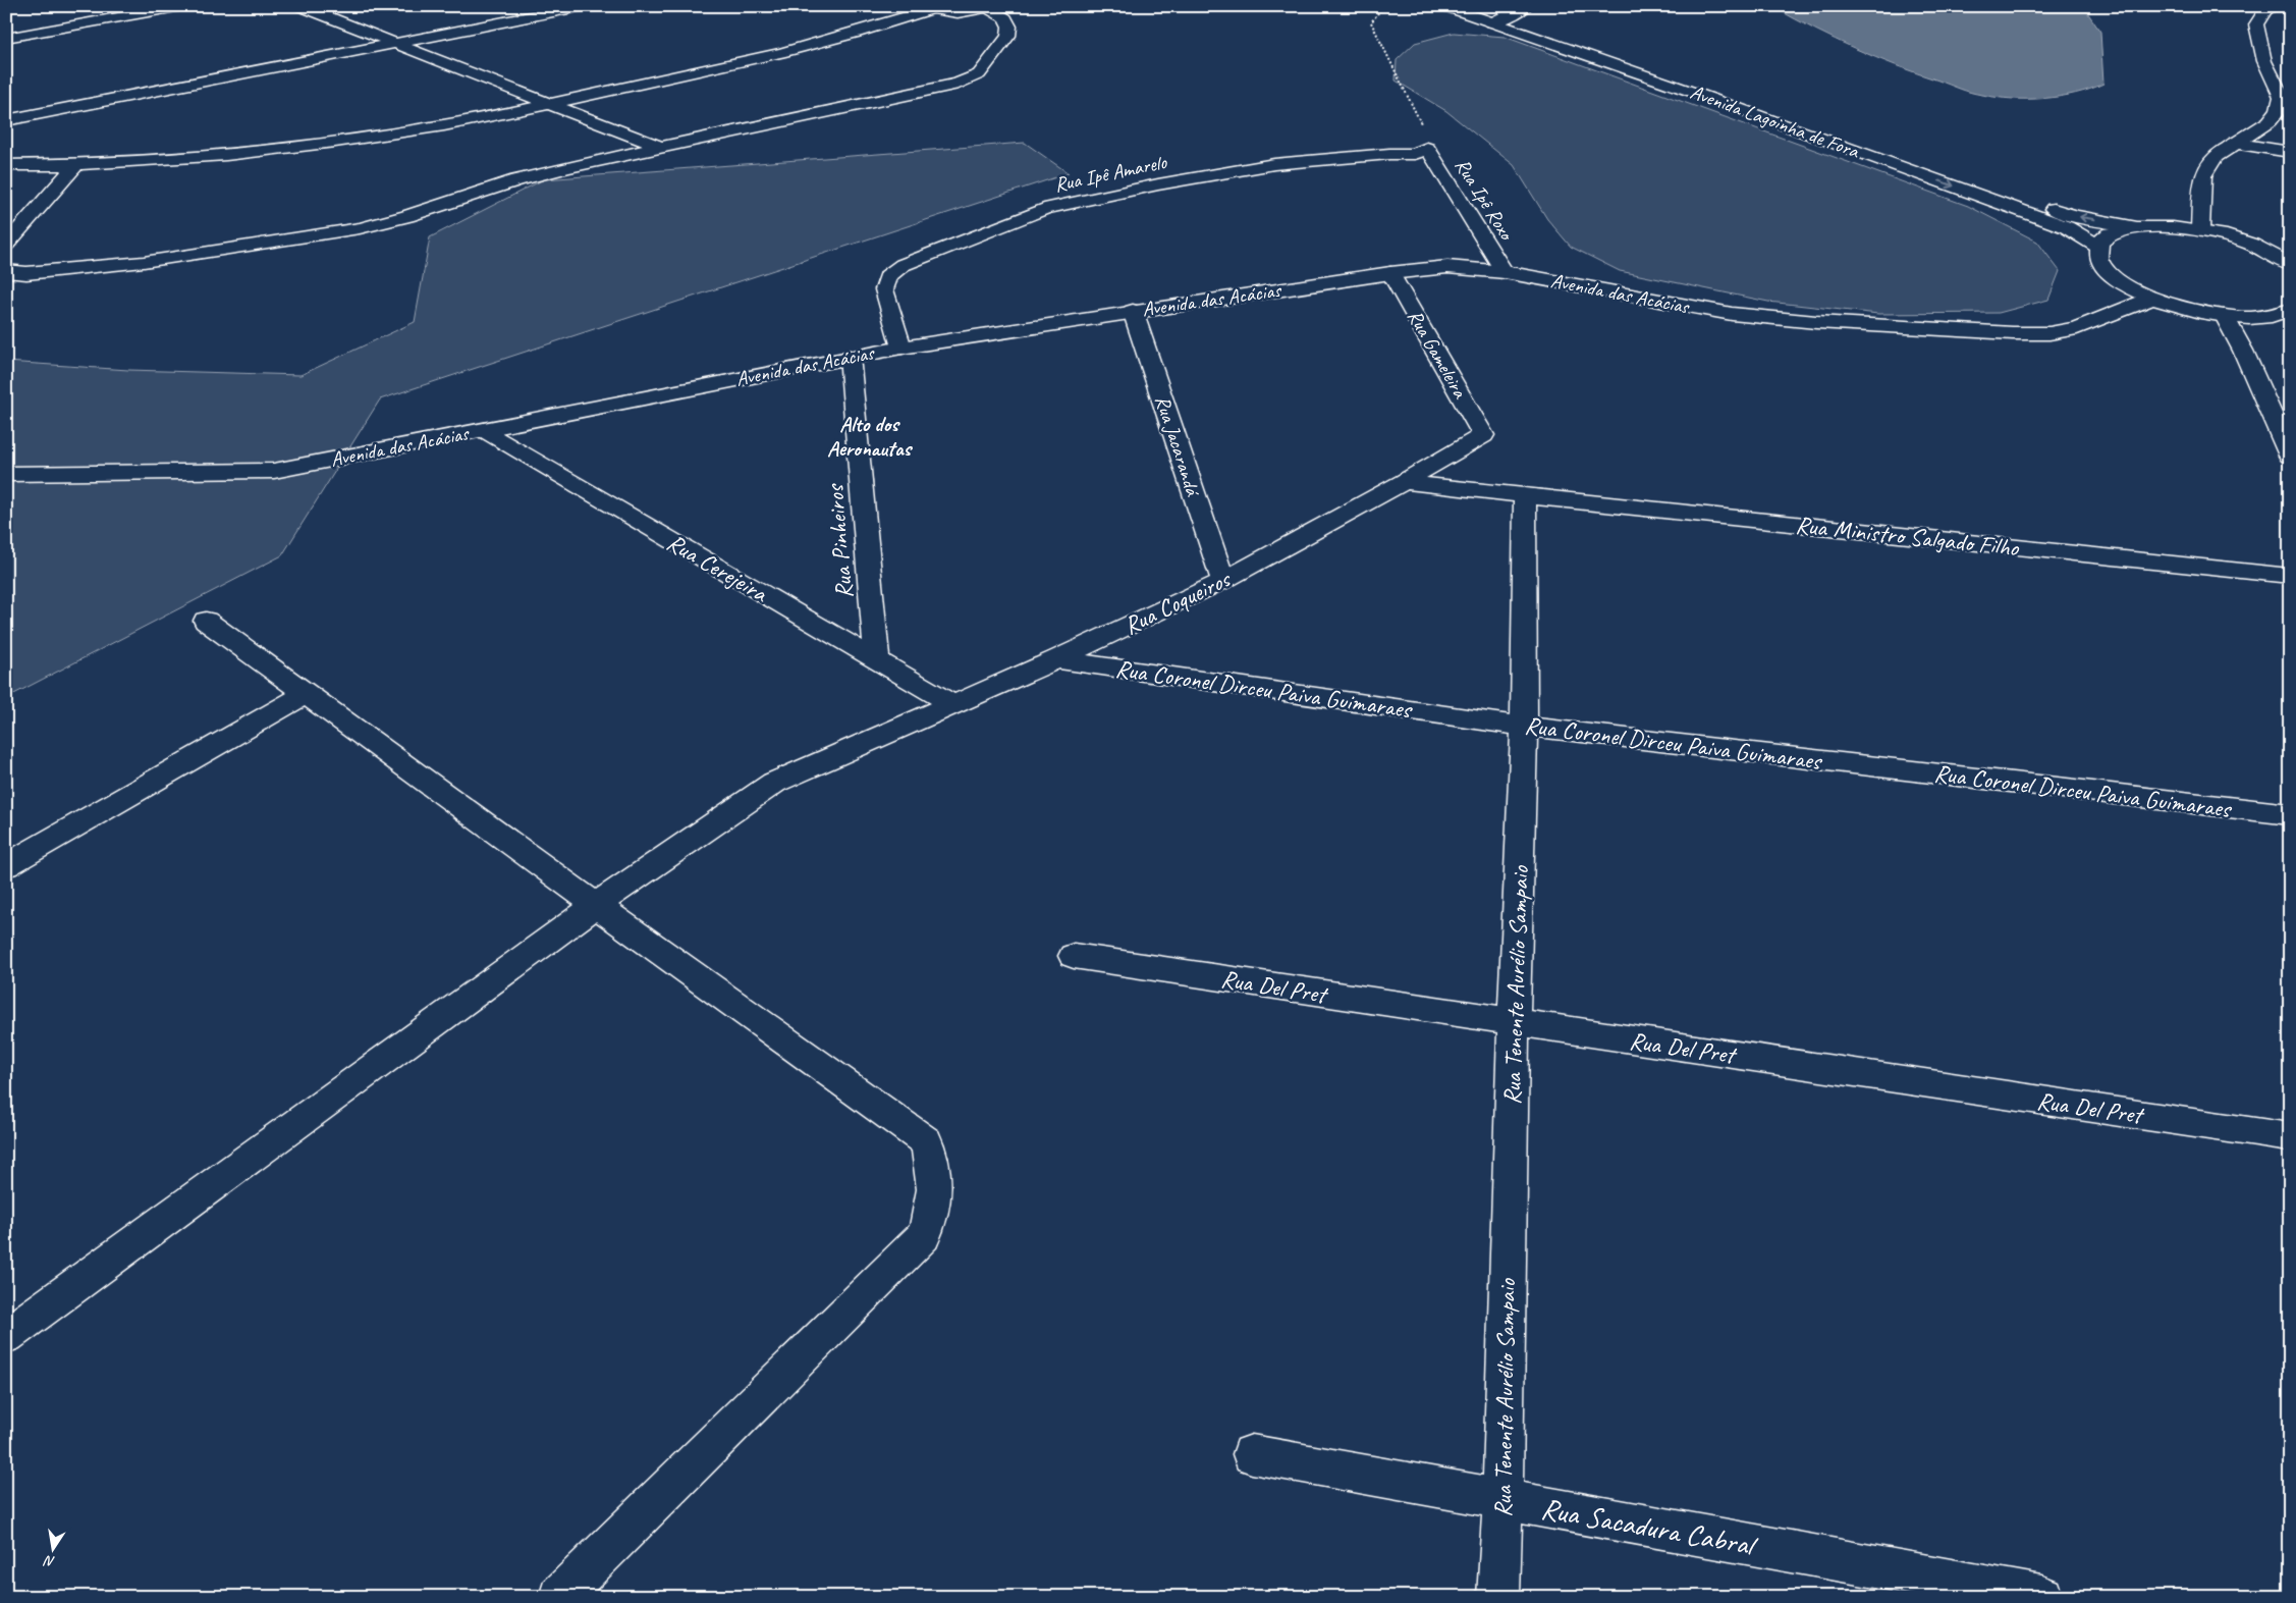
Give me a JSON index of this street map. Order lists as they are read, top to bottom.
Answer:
{
  "streets": {
    "street": [
      "Avenida Lagoinha de Fora",
      "Rua Ipê Amarelo",
      "Rua Ipê Roxo",
      "Avenida das Acácias",
      "Rua Gameleira",
      "Rua Jacarandá",
      "Rua Ministro Salgado Filho",
      "Rua Pinheiros",
      "Rua Cerejeira",
      "Rua Coqueiros",
      "Rua Coronel Dirceu Paiva Guimaraes",
      "Rua Tenente Aurélio Sampaio",
      "Rua Del Pret",
      "Rua Sacadura Cabral"
    ]
  },
  "crossings": [
    ["Rua Ipê Amarelo", "Rua Ipê Roxo"],
    ["Rua Ipê Amarelo", "Avenida das Acácias"],
    ["Rua Ipê Roxo", "Avenida das Acácias"],
    ["Avenida das Acácias", "Rua Gameleira"],
    ["Avenida das Acácias", "Rua Jacarandá"],
    ["Avenida das Acácias", "Rua Pinheiros"],
    ["Avenida das Acácias", "Rua Cerejeira"],
    ["Rua Gameleira", "Rua Coqueiros"],
    ["Rua Jacarandá", "Rua Coqueiros"],
    ["Rua Ministro Salgado Filho", "Rua Tenente Aurélio Sampaio"],
    ["Rua Pinheiros", "Rua Cerejeira"],
    ["Rua Cerejeira", "Rua Coqueiros"],
    ["Rua Coqueiros", "Rua Coronel Dirceu Paiva Guimaraes"],
    ["Rua Coronel Dirceu Paiva Guimaraes", "Rua Tenente Aurélio Sampaio"],
    ["Rua Tenente Aurélio Sampaio", "Rua Del Pret"],
    ["Rua Tenente Aurélio Sampaio", "Rua Sacadura Cabral"]
  ],
  "districts": ["Alto dos Aeronautas"],
  "north": "bottom"
}
